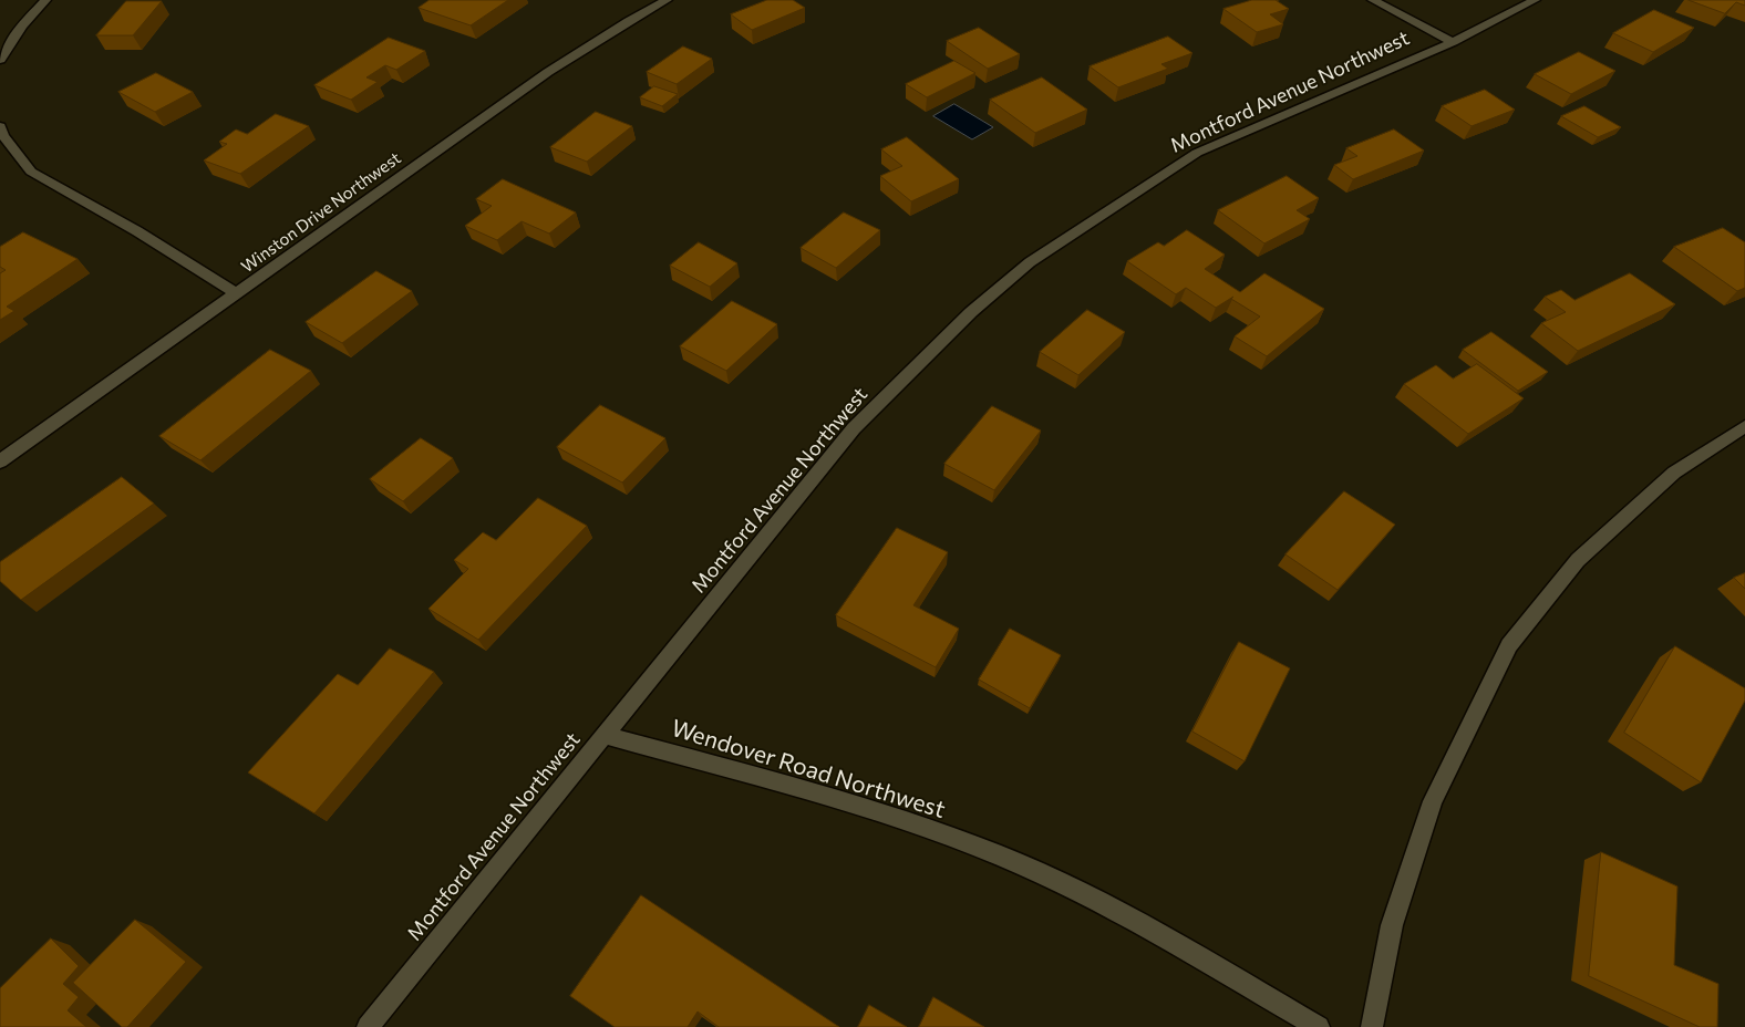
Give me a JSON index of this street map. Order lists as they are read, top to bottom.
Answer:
{
  "streets": {
    "street": ["Montford Avenue Northwest", "Winston Drive Northwest", "Wendover Road Northwest"]
  },
  "crossings": [
    ["Montford Avenue Northwest", "Wendover Road Northwest"]
  ]
}
